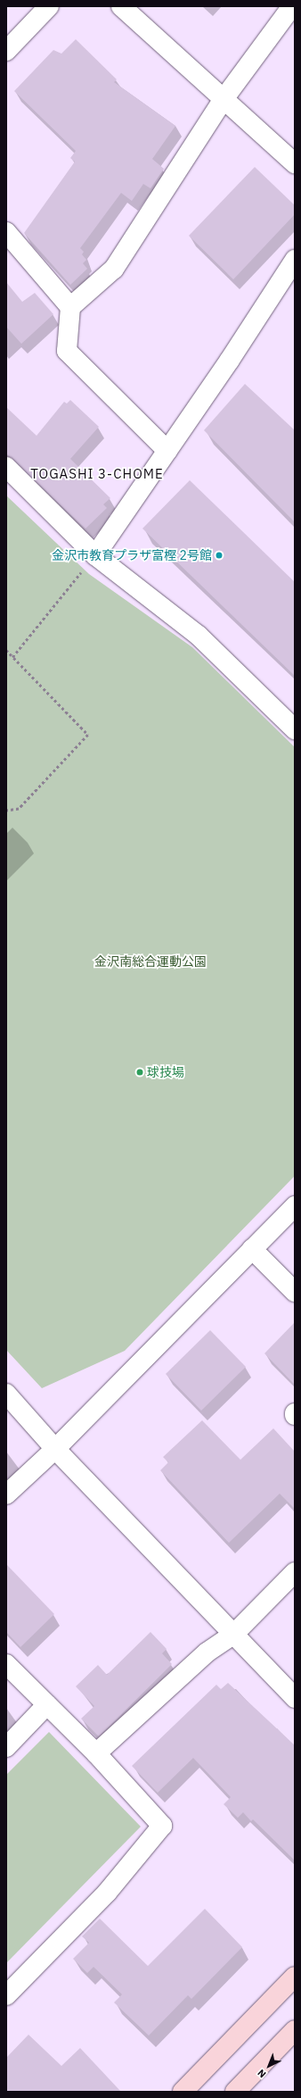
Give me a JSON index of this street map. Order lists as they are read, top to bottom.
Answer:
{
  "districts": ["TOGASHI 3-CHOME"],
  "parks": ["金沢南総合運動公園"],
  "places": ["金沢市教育プラザ富樫 2号館", "球技場"],
  "north": "bottom left"
}
